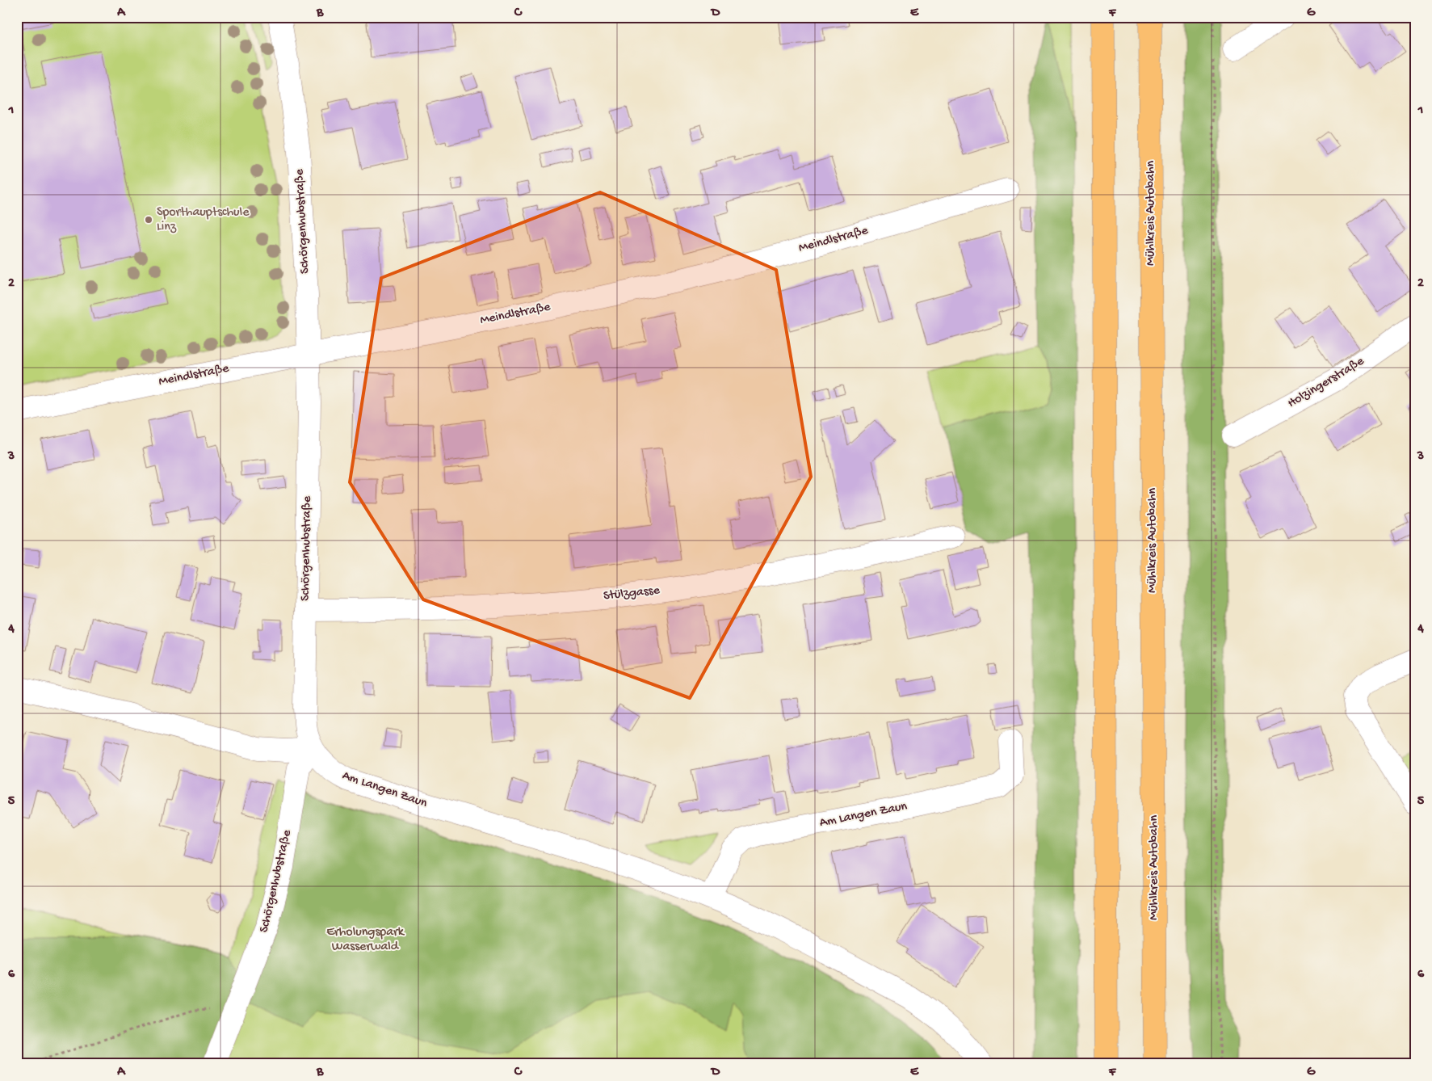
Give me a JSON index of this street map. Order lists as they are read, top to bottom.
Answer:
{
  "streets": {
    "highway": ["Mühlkreis Autobahn"],
    "street": [
      "Schörgenhubstraße",
      "Meindlstraße",
      "Holzingerstraße",
      "Stülzgasse",
      "Am Langen Zaun"
    ]
  },
  "crossings": [
    ["Schörgenhubstraße", "Meindlstraße"],
    ["Schörgenhubstraße", "Stülzgasse"],
    ["Schörgenhubstraße", "Am Langen Zaun"]
  ],
  "parks": ["Erholungspark Wasserwald"],
  "places": ["Sporthauptschule Linz"],
  "grid": {
    "columns": [
      "A",
      "B",
      "C",
      "D",
      "E",
      "F",
      "G"
    ],
    "rows": [
      "1",
      "2",
      "3",
      "4",
      "5",
      "6"
    ]
  }
}
